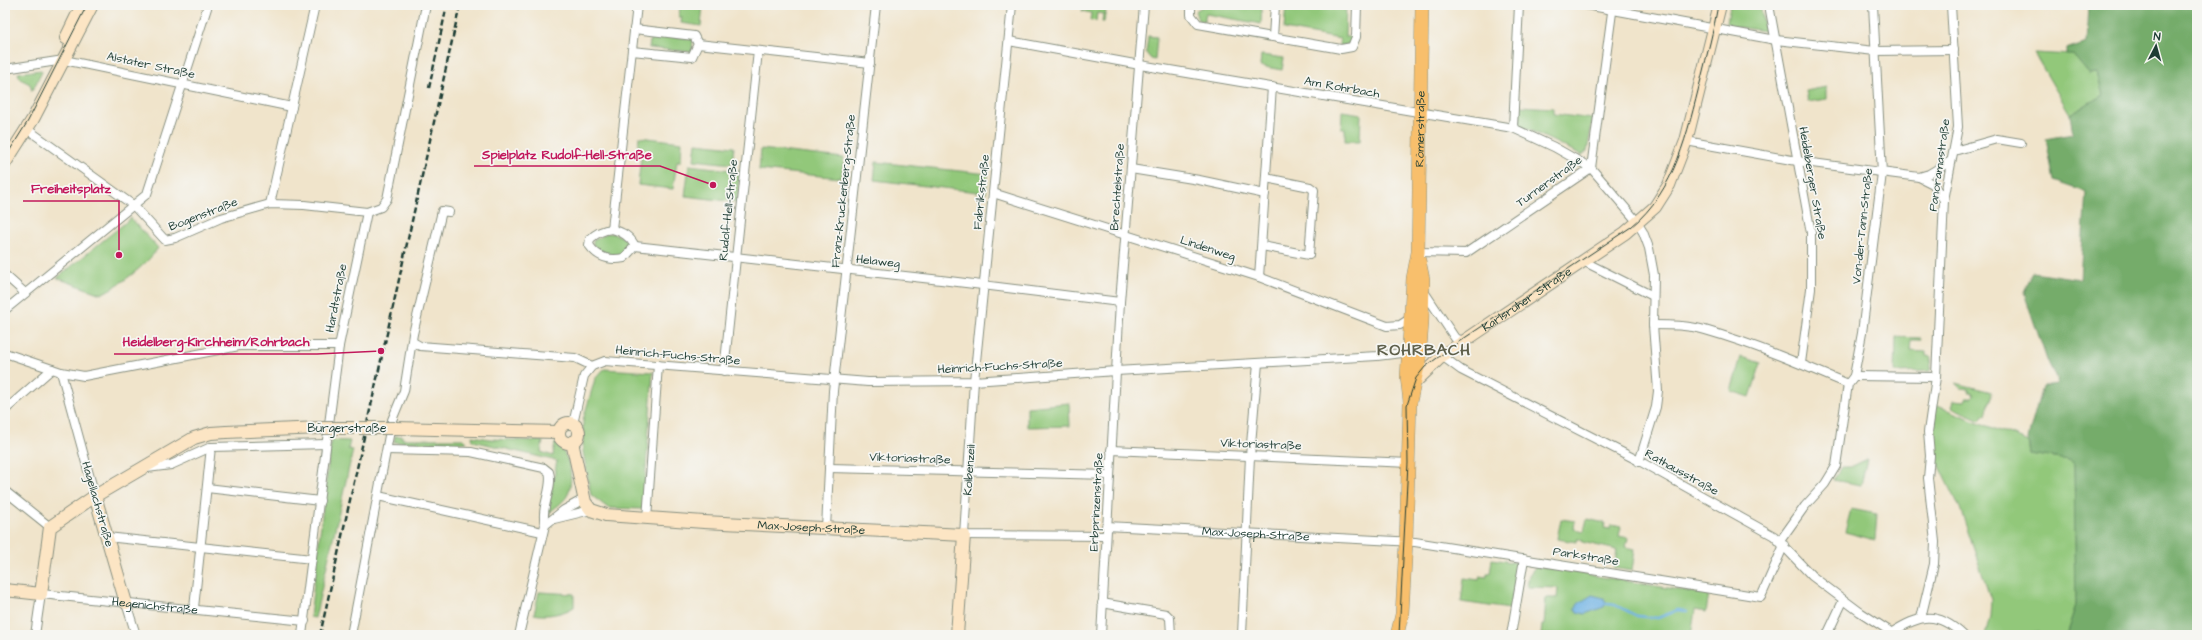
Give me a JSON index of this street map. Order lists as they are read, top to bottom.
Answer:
{
  "streets": {
    "main road": ["Römerstraße"],
    "street": [
      "Alstater Straße",
      "Am Rohrbach",
      "Panoramastraße",
      "Turnerstraße",
      "Heidelberger Straße",
      "Brechtelstraße",
      "Franz-Kruckenberg-Straße",
      "Fabrikstraße",
      "Rudolf-Hell-Straße",
      "Bogenstraße",
      "Von-der-Tann-Straße",
      "Lindenweg",
      "Helaweg",
      "Hardtstraße",
      "Karlsruher Straße",
      "Heinrich-Fuchs-Straße",
      "Bürgerstraße",
      "Viktoriastraße",
      "Kolbenzeil",
      "Rathausstraße",
      "Erbprinzenstraße",
      "Hagellachstraße",
      "Max-Joseph-Straße",
      "Parkstraße",
      "Hegenichstraße"
    ]
  },
  "crossings": [
    ["Am Rohrbach", "Römerstraße"],
    ["Am Rohrbach", "Turnerstraße"],
    ["Am Rohrbach", "Brechtelstraße"],
    ["Am Rohrbach", "Fabrikstraße"],
    ["Am Rohrbach", "Karlsruher Straße"],
    ["Am Rohrbach", "Rathausstraße"],
    ["Römerstraße", "Turnerstraße"],
    ["Römerstraße", "Lindenweg"],
    ["Römerstraße", "Karlsruher Straße"],
    ["Römerstraße", "Heinrich-Fuchs-Straße"],
    ["Brechtelstraße", "Lindenweg"],
    ["Brechtelstraße", "Helaweg"],
    ["Brechtelstraße", "Heinrich-Fuchs-Straße"],
    ["Brechtelstraße", "Erbprinzenstraße"],
    ["Franz-Kruckenberg-Straße", "Helaweg"],
    ["Franz-Kruckenberg-Straße", "Heinrich-Fuchs-Straße"],
    ["Franz-Kruckenberg-Straße", "Viktoriastraße"],
    ["Franz-Kruckenberg-Straße", "Max-Joseph-Straße"],
    ["Fabrikstraße", "Lindenweg"],
    ["Fabrikstraße", "Helaweg"],
    ["Fabrikstraße", "Heinrich-Fuchs-Straße"],
    ["Fabrikstraße", "Kolbenzeil"],
    ["Rudolf-Hell-Straße", "Helaweg"],
    ["Rudolf-Hell-Straße", "Heinrich-Fuchs-Straße"],
    ["Bogenstraße", "Hardtstraße"],
    ["Hardtstraße", "Bürgerstraße"],
    ["Hardtstraße", "Hegenichstraße"],
    ["Karlsruher Straße", "Rathausstraße"],
    ["Heinrich-Fuchs-Straße", "Kolbenzeil"],
    ["Heinrich-Fuchs-Straße", "Erbprinzenstraße"],
    ["Bürgerstraße", "Hagellachstraße"],
    ["Viktoriastraße", "Kolbenzeil"],
    ["Viktoriastraße", "Erbprinzenstraße"],
    ["Kolbenzeil", "Max-Joseph-Straße"],
    ["Rathausstraße", "Parkstraße"],
    ["Erbprinzenstraße", "Max-Joseph-Straße"],
    ["Hagellachstraße", "Hegenichstraße"],
    ["Max-Joseph-Straße", "Parkstraße"]
  ],
  "districts": ["ROHRBACH"],
  "places": ["Spielplatz Rudolf-Hell-Straße", "Freiheitsplatz", "Heidelberg-Kirchheim/Rohrbach"],
  "north": "top"
}
